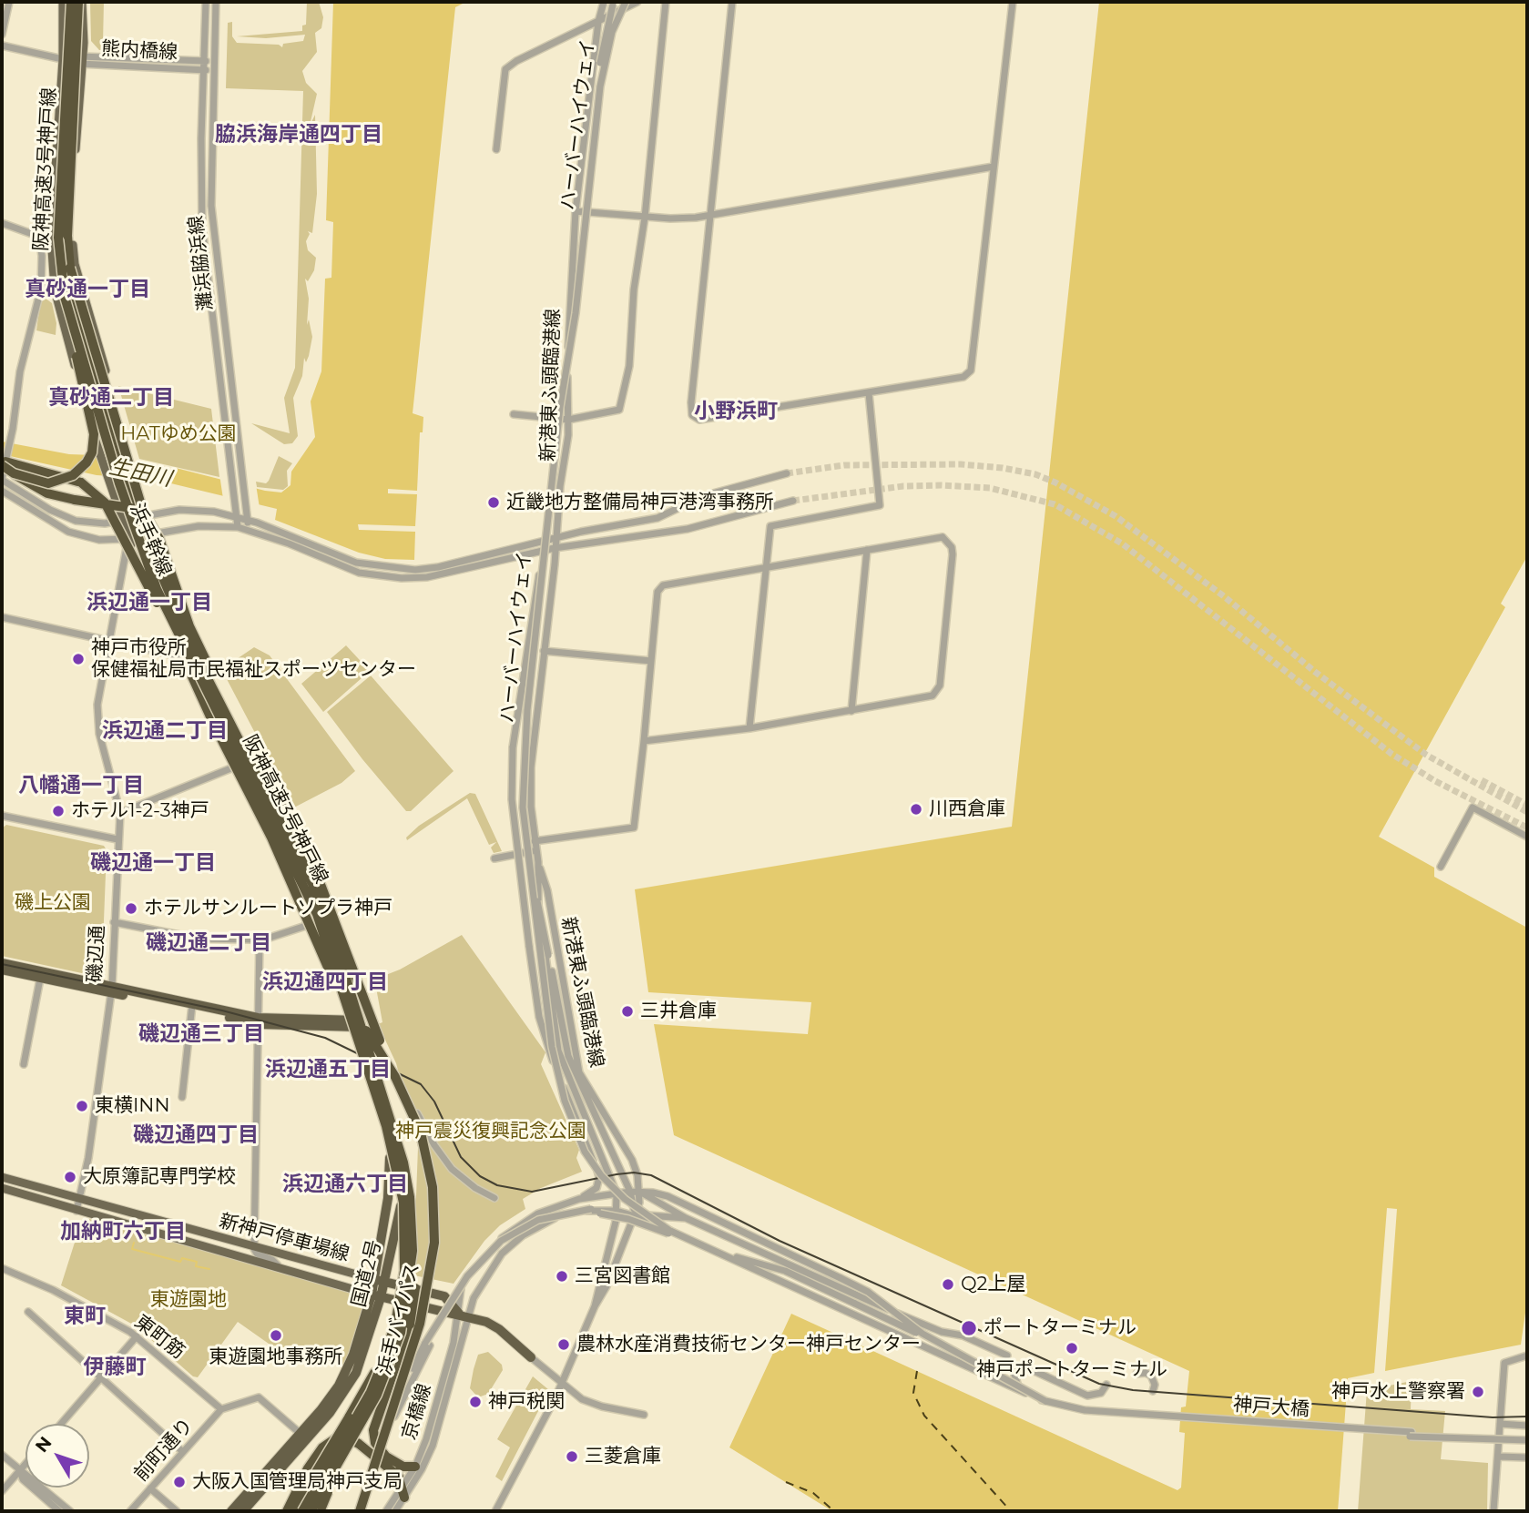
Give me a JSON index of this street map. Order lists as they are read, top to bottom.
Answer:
{
  "streets": {
    "highway": ["阪神高速3号神戸線", "国道2号", "浜手バイパス"],
    "main road": ["浜手幹線", "新神戸停車場線"],
    "street": [
      "熊内橋線",
      "ハーバーハイウェイ",
      "灘浜脇浜線",
      "新港東ふ頭臨港線",
      "磯辺通",
      "東町筋",
      "神戸大橋",
      "京橋線",
      "前町通り"
    ]
  },
  "crossings": [
    ["熊内橋線", "灘浜脇浜線"],
    ["熊内橋線", "浜手幹線"],
    ["阪神高速3号神戸線", "浜手幹線"],
    ["浜手幹線", "磯辺通"],
    ["浜手幹線", "国道2号"],
    ["浜手幹線", "浜手バイパス"],
    ["磯辺通", "新神戸停車場線"],
    ["新神戸停車場線", "国道2号"],
    ["東町筋", "前町通り"]
  ],
  "districts": [
    "脇浜海岸通四丁目",
    "真砂通一丁目",
    "真砂通二丁目",
    "小野浜町",
    "浜辺通一丁目",
    "浜辺通二丁目",
    "八幡通一丁目",
    "磯辺通一丁目",
    "磯辺通二丁目",
    "浜辺通四丁目",
    "磯辺通三丁目",
    "浜辺通五丁目",
    "磯辺通四丁目",
    "浜辺通六丁目",
    "加納町六丁目",
    "東町",
    "伊藤町"
  ],
  "water": ["生田川"],
  "parks": [
    "HATゆめ公園",
    "磯上公園",
    "神戸震災復興記念公園",
    "東遊園地"
  ],
  "places": [
    "近畿地方整備局神戸港湾事務所",
    "神戸市役所 保健福祉局市民福祉スポーツセンター",
    "川西倉庫",
    "ホテル1-2-3神戸",
    "ホテルサンルートソプラ神戸",
    "三井倉庫",
    "東横INN",
    "大原簿記専門学校",
    "三宮図書館",
    "Q2上屋",
    "ポートターミナル",
    "東遊園地事務所",
    "農林水産消費技術センター神戸センター",
    "神戸ポートターミナル",
    "神戸水上警察署",
    "神戸税関",
    "三菱倉庫",
    "大阪入国管理局神戸支局"
  ],
  "north": "top left"
}
